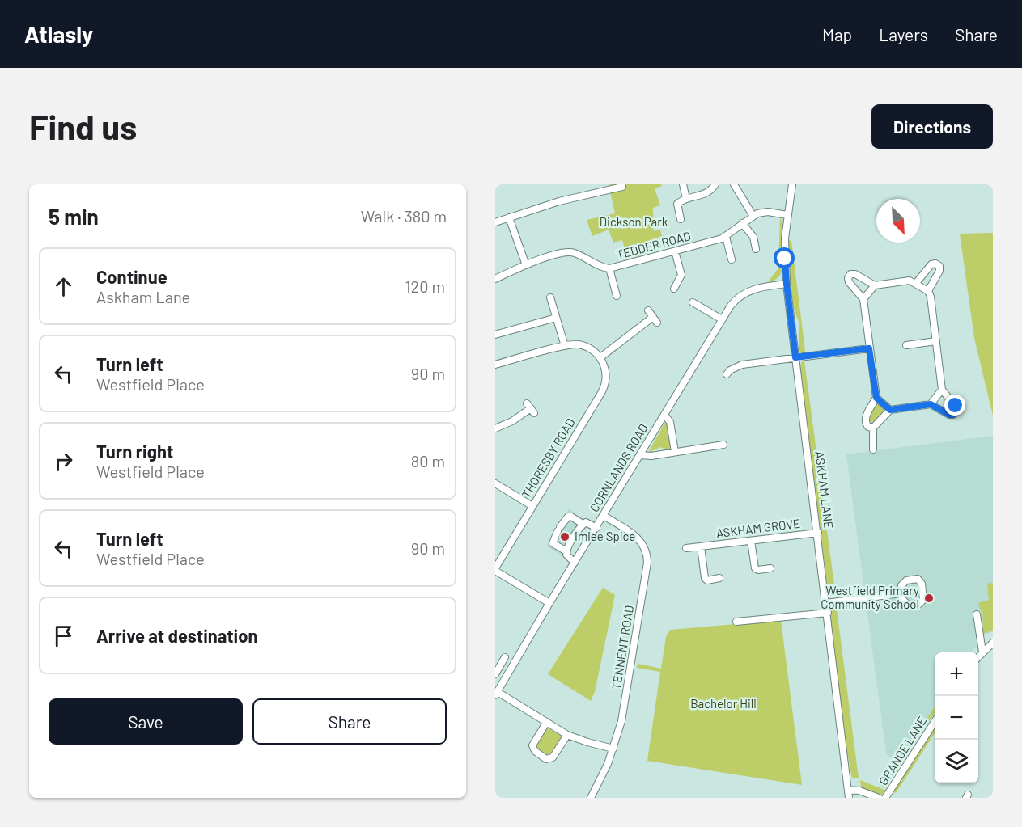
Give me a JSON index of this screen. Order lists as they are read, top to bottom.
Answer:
{
  "streets": {
    "street": [
      "TEDDER ROAD",
      "THORESBY ROAD",
      "CORNLANDS ROAD",
      "ASKHAM LANE",
      "ASKHAM GROVE",
      "TENNENT ROAD",
      "GRANGE LANE"
    ]
  },
  "crossings": [
    ["CORNLANDS ROAD", "ASKHAM LANE"],
    ["CORNLANDS ROAD", "TENNENT ROAD"],
    ["ASKHAM LANE", "ASKHAM GROVE"],
    ["ASKHAM LANE", "GRANGE LANE"]
  ],
  "parks": ["Dickson Park", "Bachelor Hill"],
  "places": ["Imlee Spice", "Westfield Primary Community School"],
  "north": "bottom right",
  "page": {
    "header": "Atlasly",
    "nav": ["Map", "Layers", "Share"],
    "buttons": [
      "Directions",
      ["Save", "Share"]
    ],
    "title": "Find us",
    "heading": ["5 min", "Walk · 380 m"],
    "list": [
      ["Continue", "Askham Lane", "120 m"],
      ["Turn left", "Westfield Place", "90 m"],
      ["Turn right", "Westfield Place", "80 m"],
      ["Turn left", "Westfield Place", "90 m"],
      "Arrive at destination"
    ],
    "map_buttons": ["+", "−"]
  }
}
